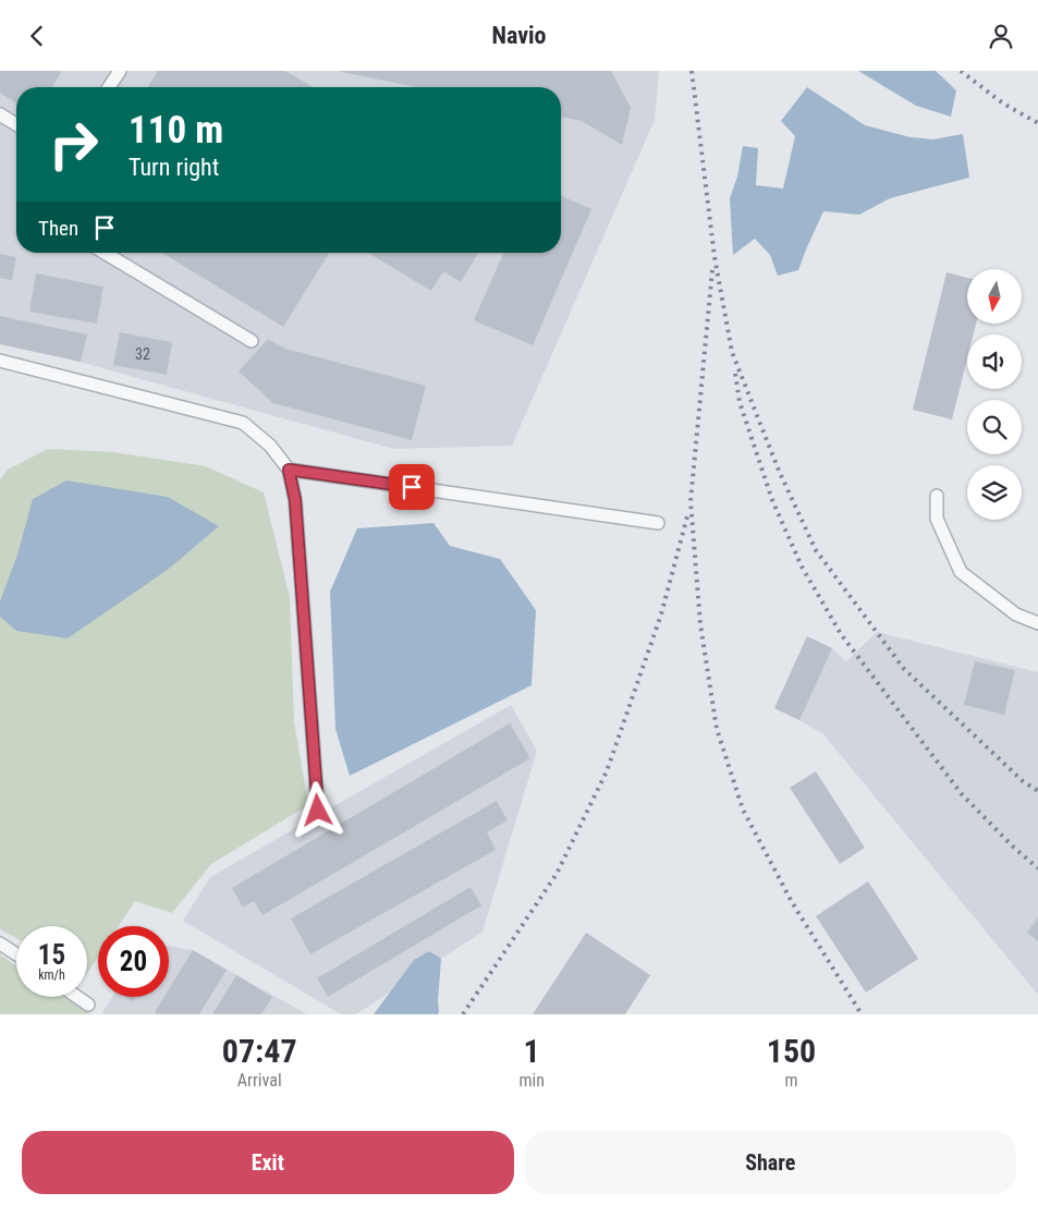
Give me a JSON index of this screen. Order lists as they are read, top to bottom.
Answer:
{
  "house_numbers": ["32"],
  "north": "bottom",
  "page": {
    "header": "Navio",
    "turn": ["110 m", "Turn right"],
    "then": "Then",
    "speed": "15 km/h",
    "limit": "20",
    "eta": [
      "07:47",
      "Arrival",
      "1",
      "min",
      "150",
      "m"
    ],
    "buttons": ["Exit", "Share"]
  }
}
